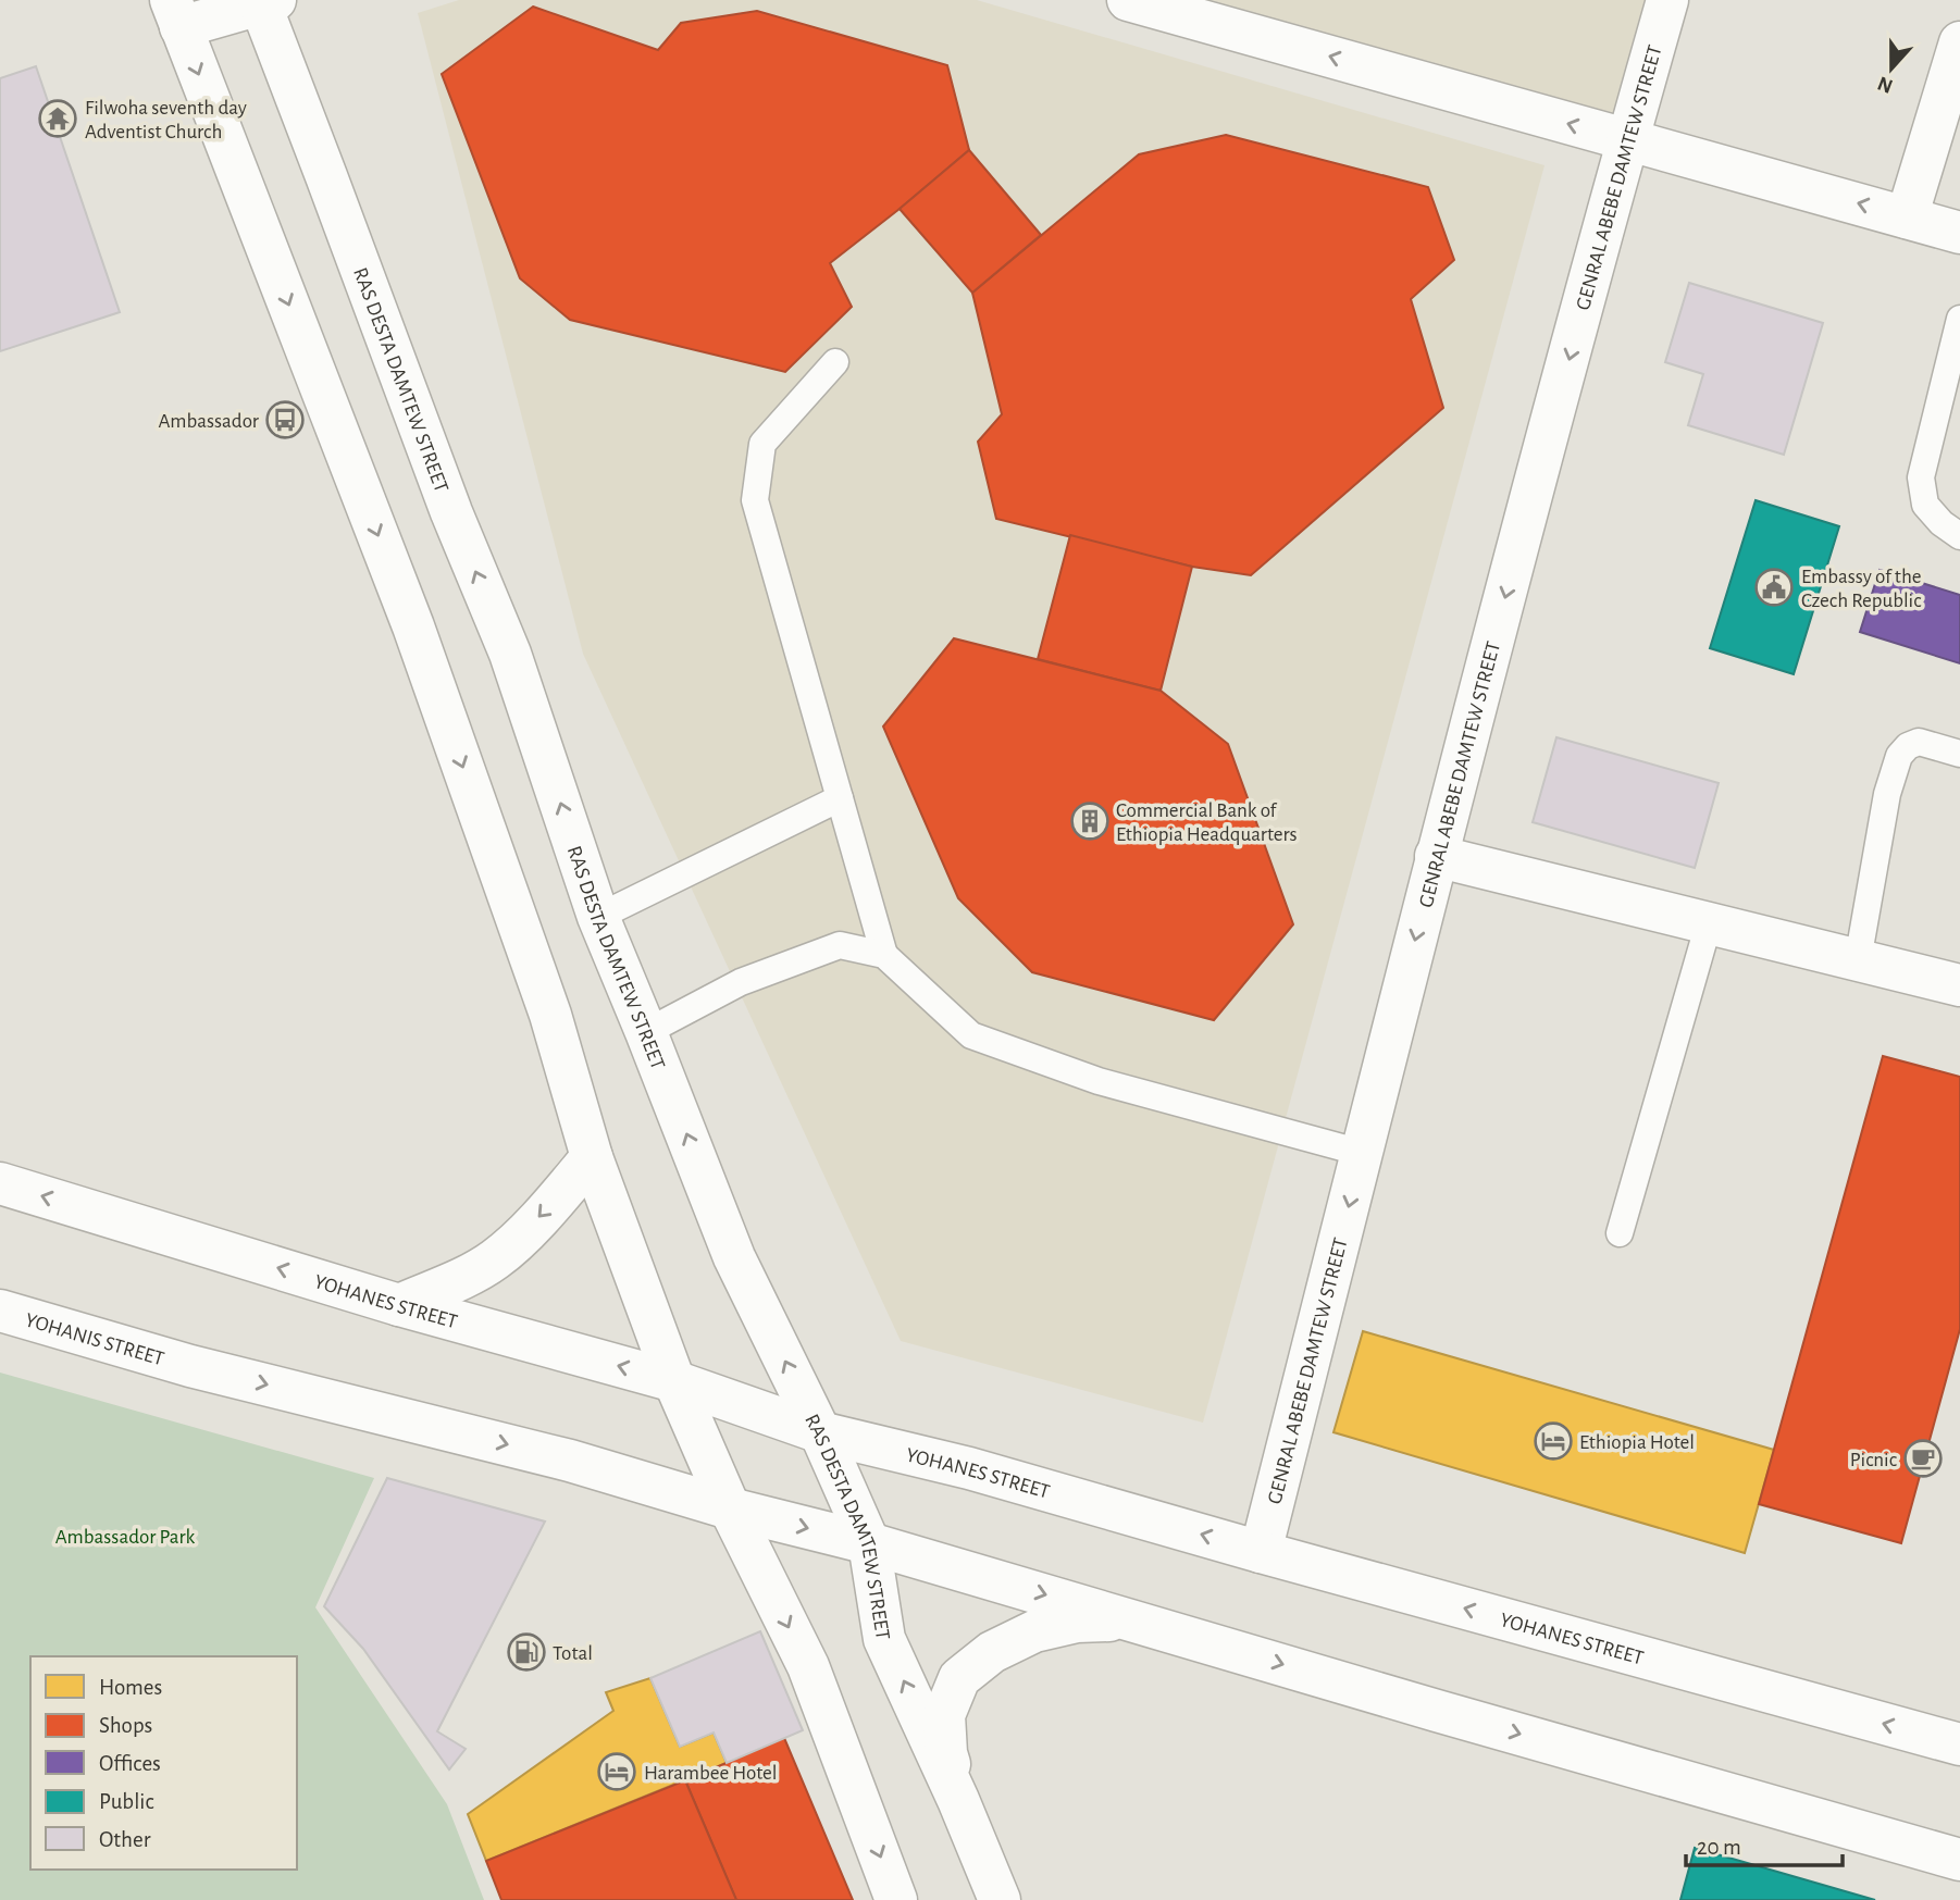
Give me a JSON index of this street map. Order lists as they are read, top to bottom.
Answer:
{
  "streets": {
    "main road": [
      "GENRAL ABEBE DAMTEW STREET",
      "RAS DESTA DAMTEW STREET",
      "YOHANES STREET",
      "YOHANIS STREET"
    ]
  },
  "crossings": [
    ["GENRAL ABEBE DAMTEW STREET", "YOHANES STREET"],
    ["RAS DESTA DAMTEW STREET", "YOHANES STREET"]
  ],
  "one_way": ["GENRAL ABEBE DAMTEW STREET", "YOHANIS STREET"],
  "parks": ["Ambassador Park"],
  "places": {
    "temple": ["Filwoha seventh day Adventist Church"],
    "bus stop": ["Ambassador"],
    "public building": ["Embassy of the Czech Republic"],
    "building": ["Commercial Bank of Ethiopia Headquarters"],
    "hotel": ["Ethiopia Hotel", "Harambee Hotel"],
    "cafe": ["Picnic"],
    "fuel station": ["Total"]
  },
  "legend": [
    "Homes",
    "Shops",
    "Offices",
    "Public",
    "Other"
  ],
  "scale_bar": "20 m",
  "north": "bottom"
}
